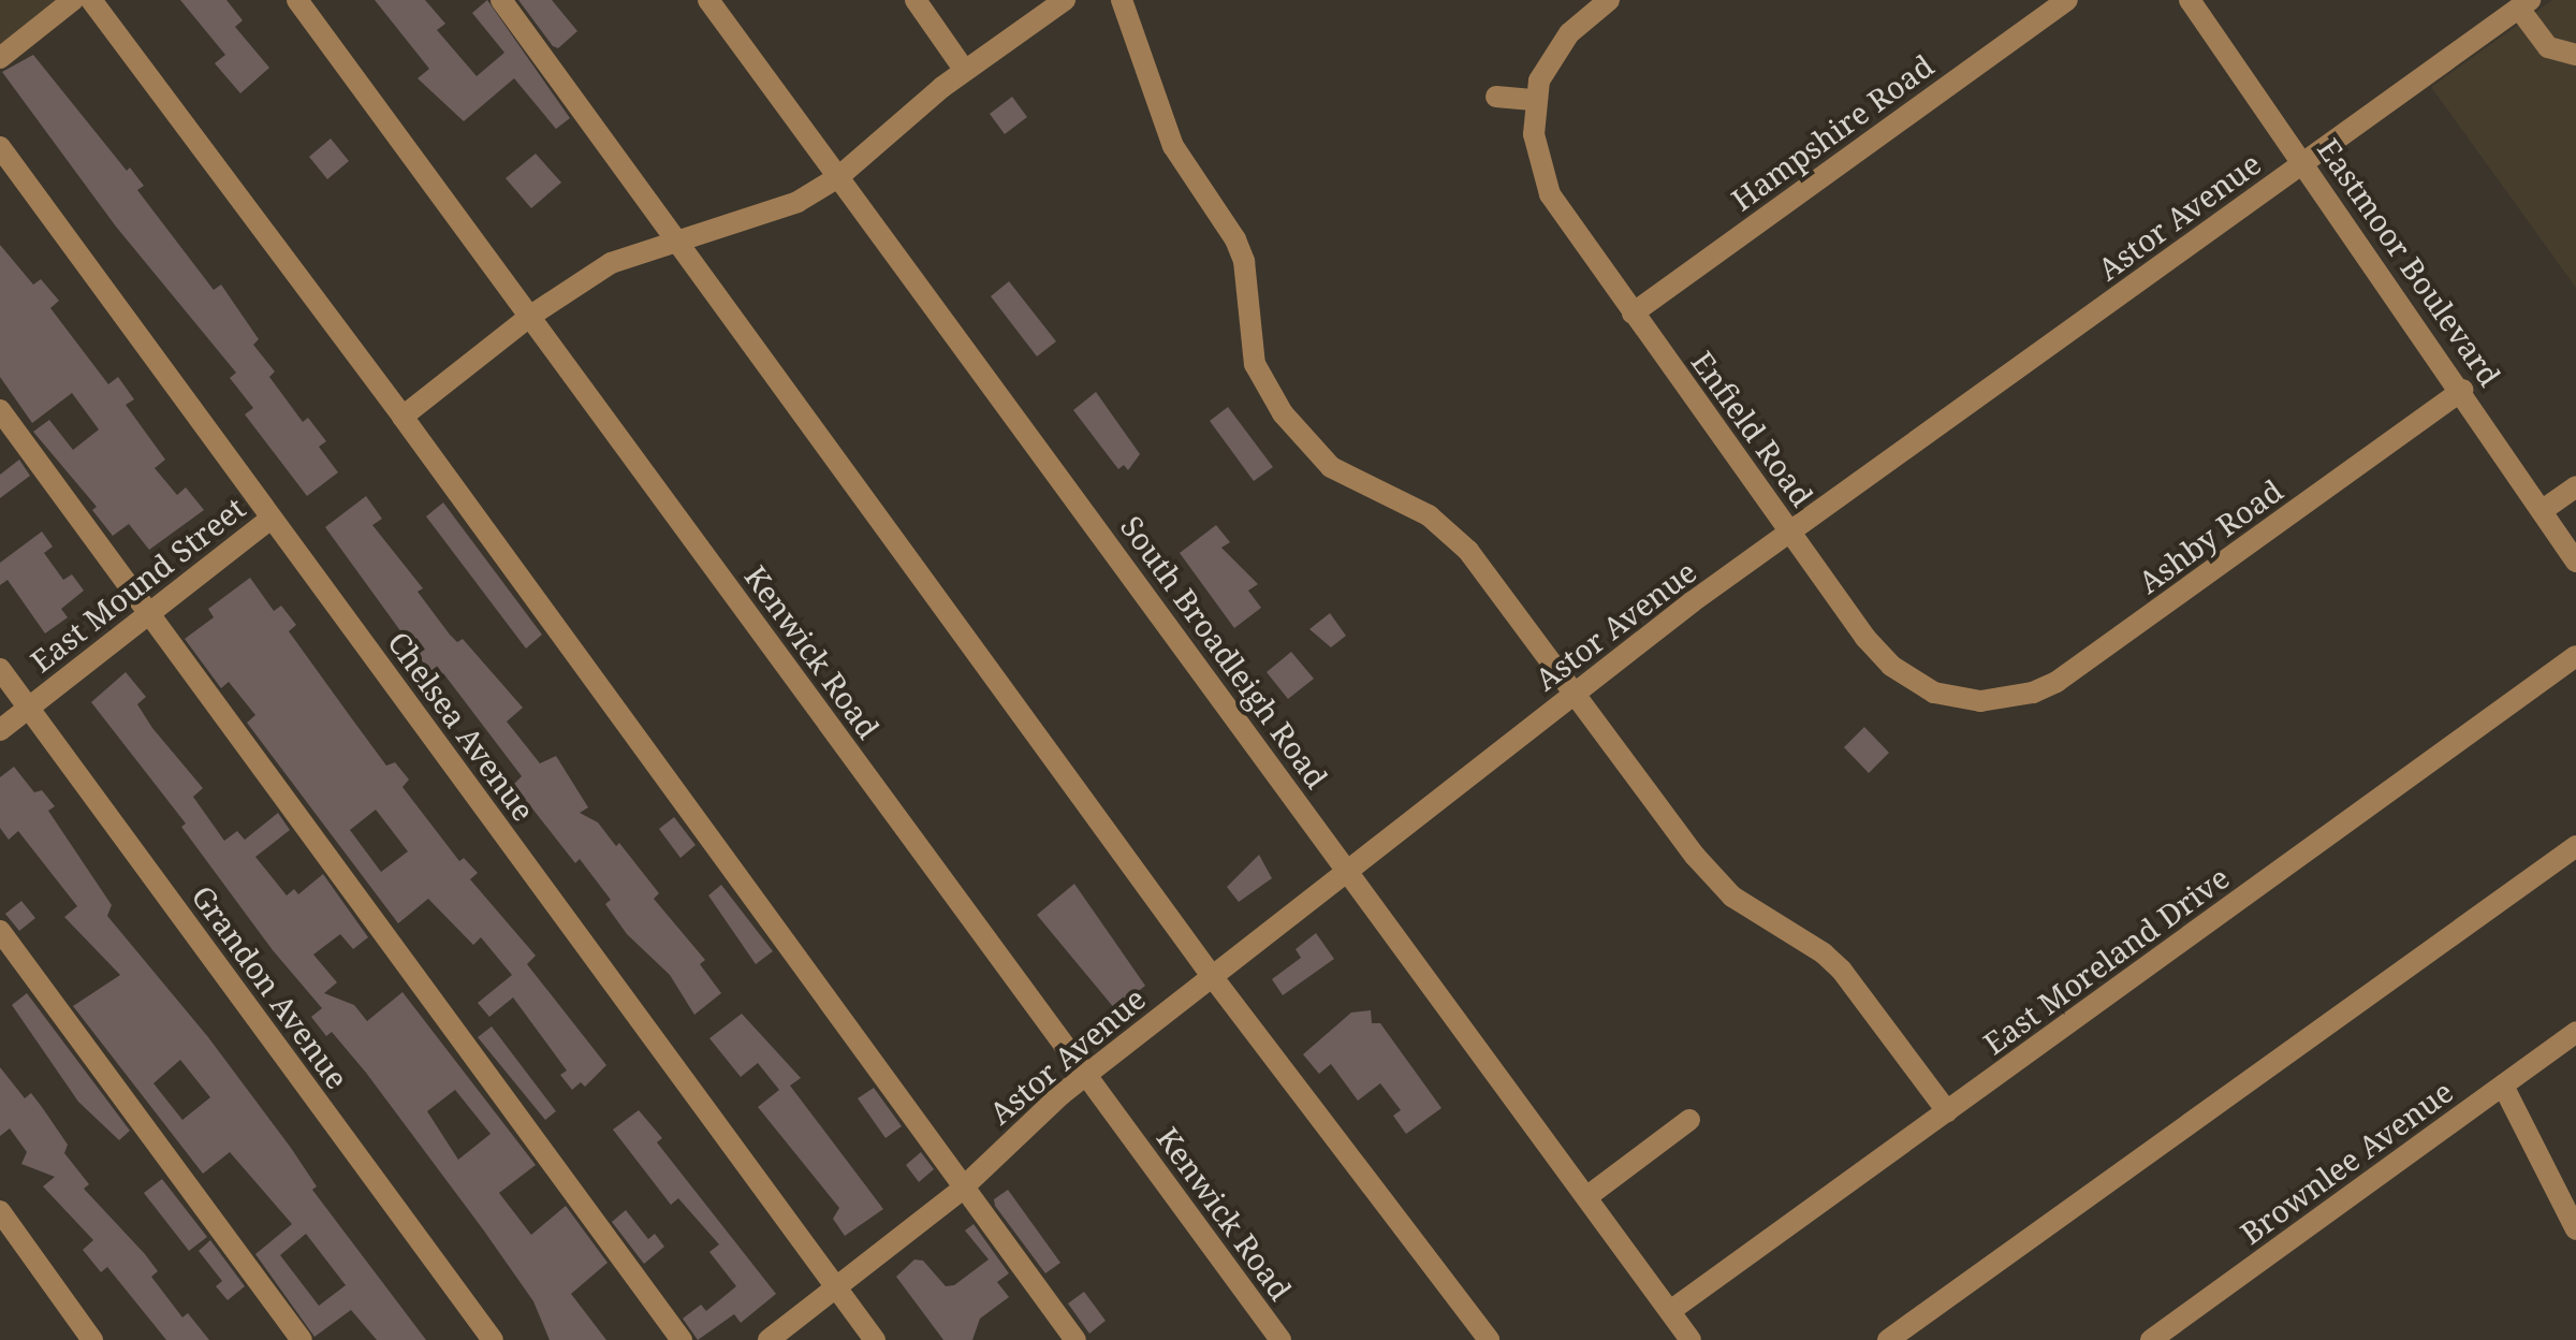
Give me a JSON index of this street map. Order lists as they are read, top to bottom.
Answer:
{
  "streets": {
    "street": [
      "Hampshire Road",
      "Astor Avenue",
      "Eastmoor Boulevard",
      "Enfield Road",
      "Ashby Road",
      "East Mound Street",
      "Kenwick Road",
      "South Broadleigh Road",
      "Chelsea Avenue",
      "East Moreland Drive",
      "Grandon Avenue",
      "Brownlee Avenue"
    ]
  },
  "crossings": [
    ["Hampshire Road", "Enfield Road"],
    ["Astor Avenue", "Eastmoor Boulevard"],
    ["Astor Avenue", "Enfield Road"],
    ["Astor Avenue", "Kenwick Road"],
    ["Astor Avenue", "South Broadleigh Road"],
    ["Astor Avenue", "Chelsea Avenue"],
    ["Eastmoor Boulevard", "Ashby Road"],
    ["Enfield Road", "Ashby Road"],
    ["East Mound Street", "Chelsea Avenue"],
    ["East Mound Street", "Grandon Avenue"],
    ["South Broadleigh Road", "East Moreland Drive"]
  ]
}
